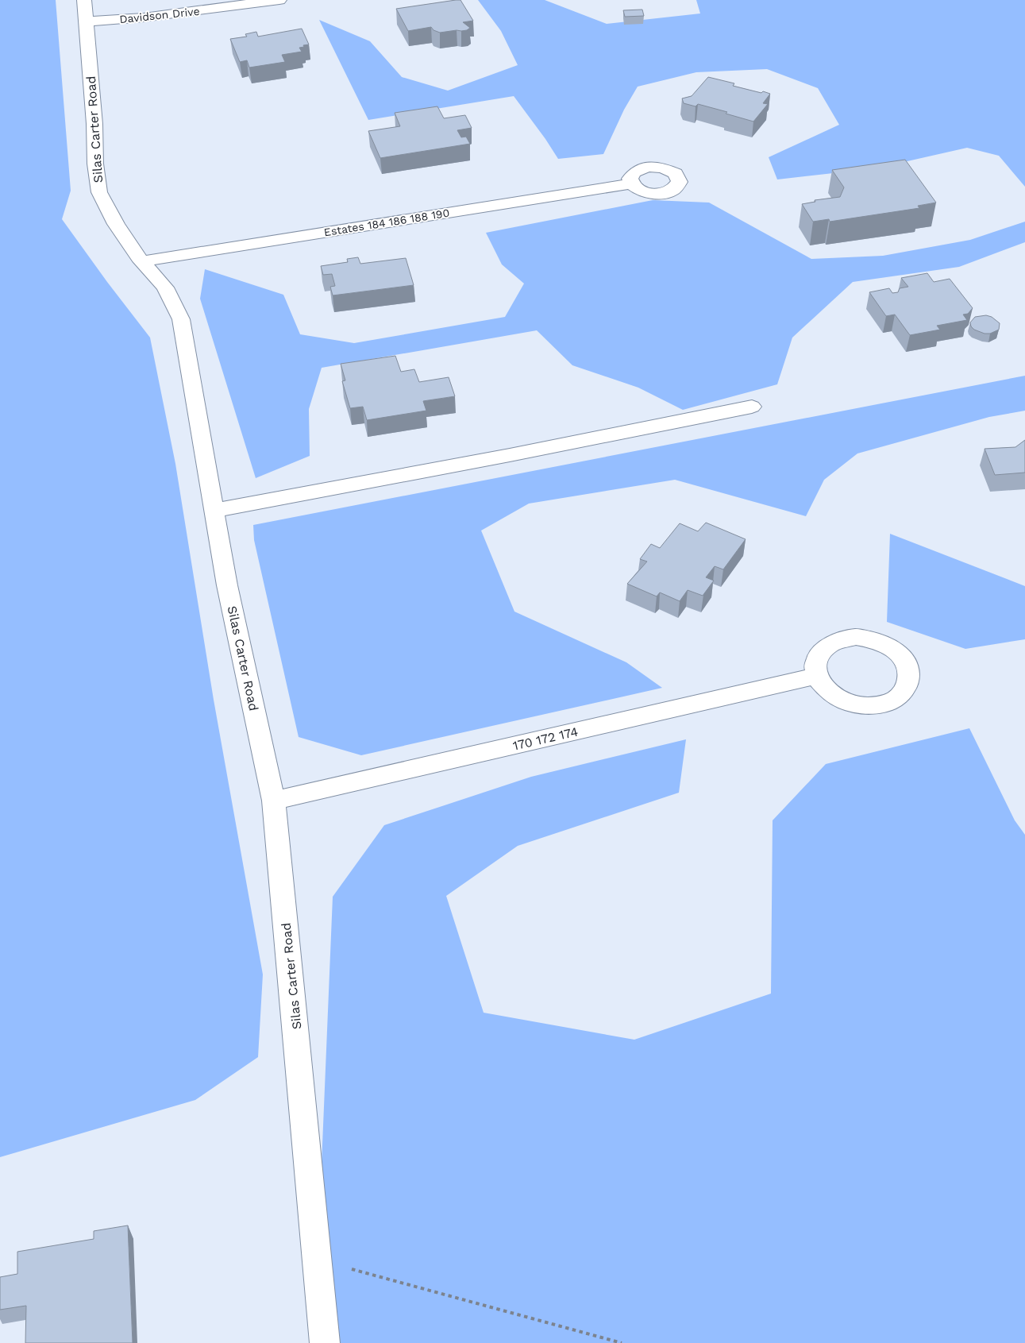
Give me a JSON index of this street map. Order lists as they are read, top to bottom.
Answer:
{
  "streets": {
    "street": [
      "Davidson Drive",
      "Silas Carter Road",
      "Estates 184 186 188 190",
      "170 172 174"
    ]
  },
  "crossings": [
    ["Davidson Drive", "Silas Carter Road"],
    ["Silas Carter Road", "Estates 184 186 188 190"],
    ["Silas Carter Road", "170 172 174"]
  ]
}
